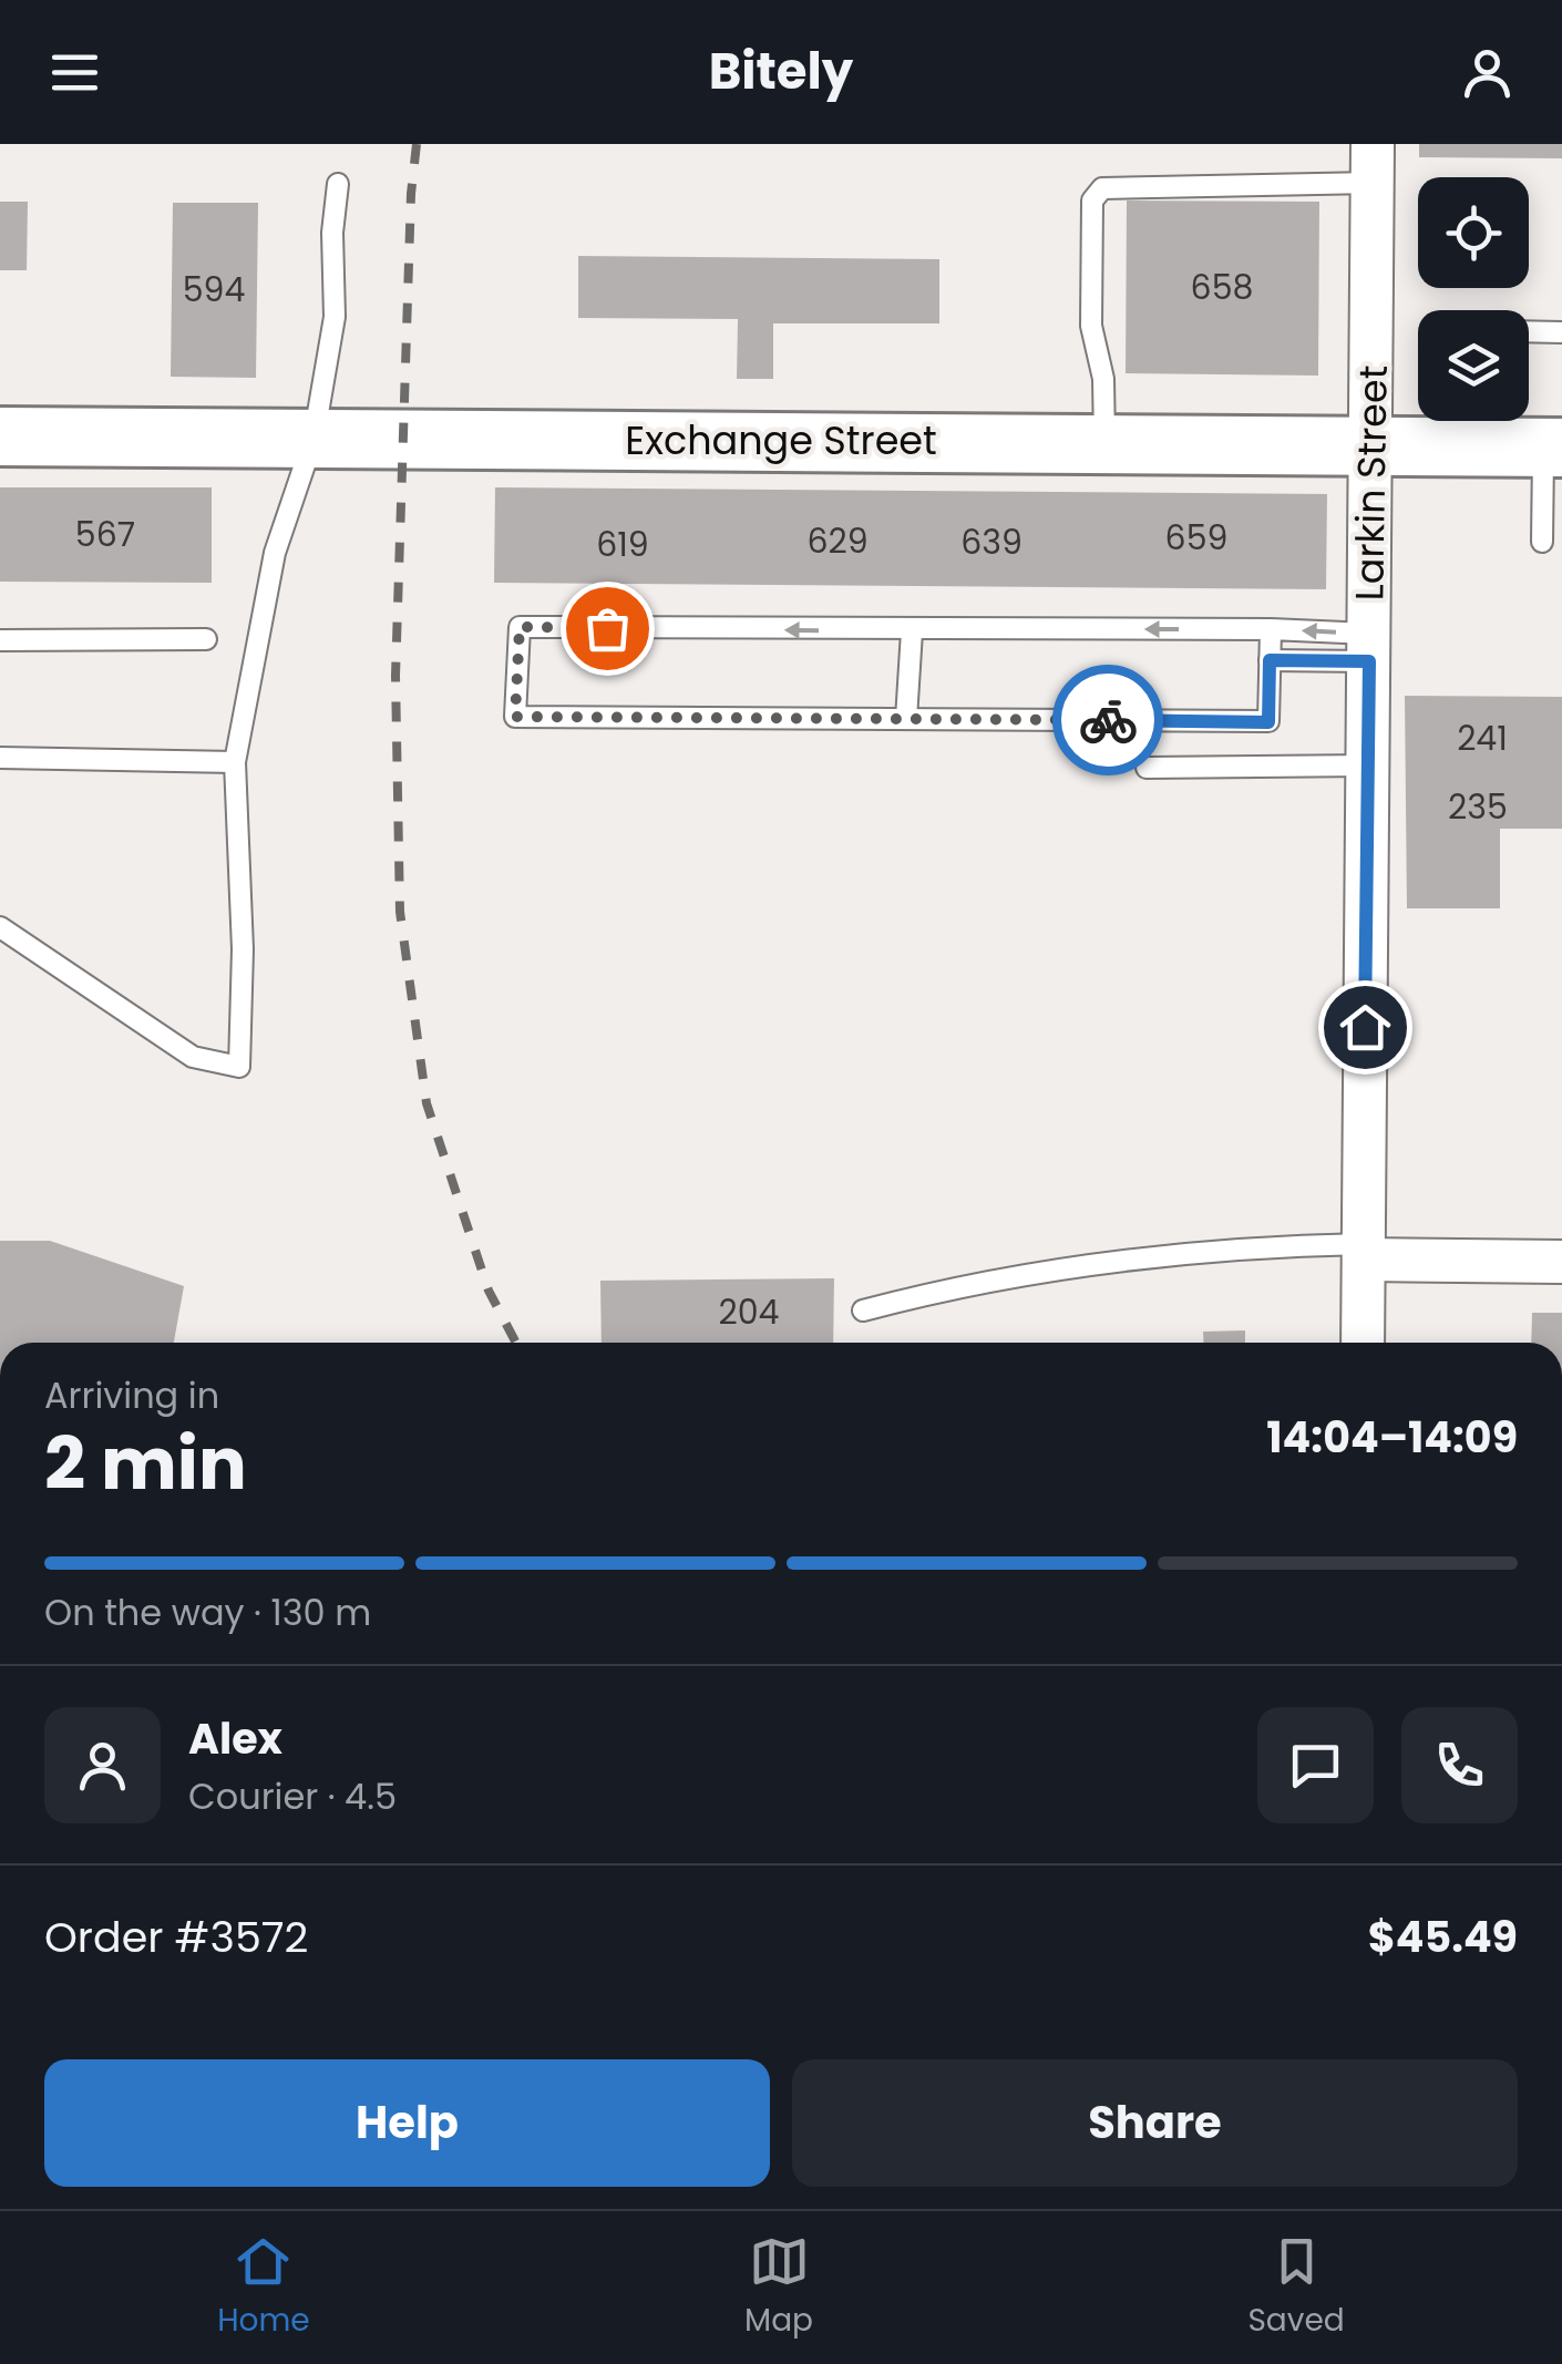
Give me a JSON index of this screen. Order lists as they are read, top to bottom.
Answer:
{
  "streets": {
    "street": ["Exchange Street", "Larkin Street"]
  },
  "crossings": [
    ["Exchange Street", "Larkin Street"]
  ],
  "house_numbers": [
    "658",
    "594",
    "567",
    "659",
    "629",
    "639",
    "619",
    "241",
    "235",
    "204"
  ],
  "page": {
    "header": "Bitely",
    "heading": ["2 min", "Arriving in", "14:04–14:09"],
    "panel": [
      "Alex",
      "Courier · 4.5",
      "Order #3572",
      "$45.49"
    ],
    "bar": "On the way · 130 m",
    "buttons": ["Help", "Share"],
    "tabs": ["Home", "Map", "Saved"]
  }
}
